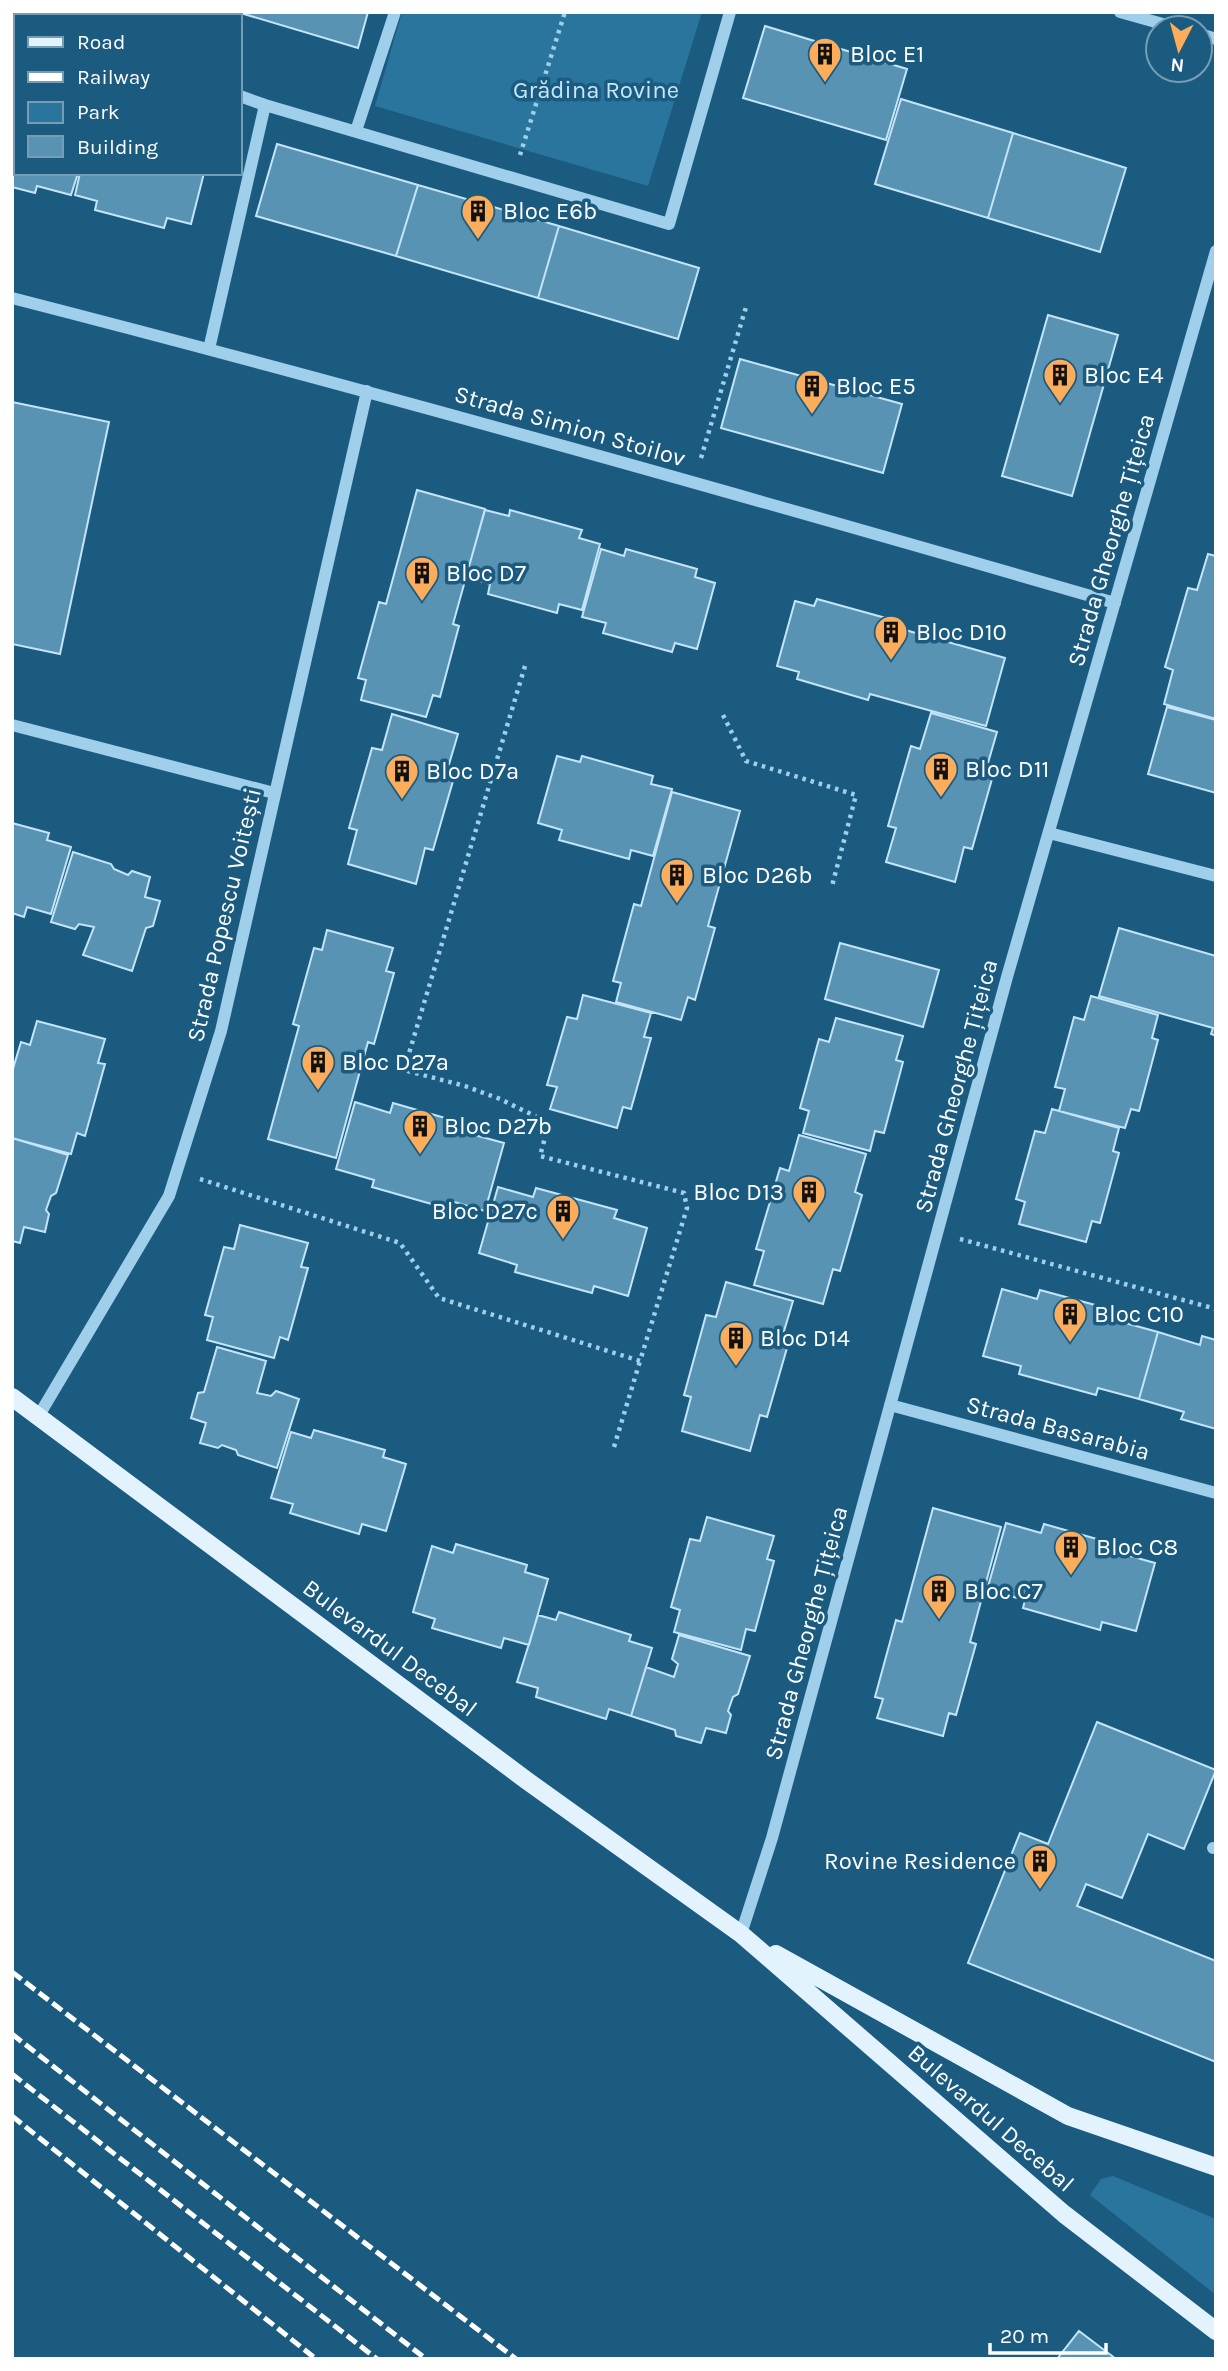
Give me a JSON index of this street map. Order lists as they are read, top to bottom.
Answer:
{
  "streets": {
    "main road": ["Bulevardul Decebal"],
    "street": [
      "Strada Simion Stoilov",
      "Strada Gheorghe Țițeica",
      "Strada Popescu Voitești",
      "Strada Basarabia"
    ]
  },
  "crossings": [
    ["Strada Simion Stoilov", "Strada Gheorghe Țițeica"],
    ["Strada Simion Stoilov", "Strada Popescu Voitești"],
    ["Strada Gheorghe Țițeica", "Strada Basarabia"],
    ["Strada Gheorghe Țițeica", "Bulevardul Decebal"],
    ["Strada Popescu Voitești", "Bulevardul Decebal"]
  ],
  "parks": ["Grădina Rovine"],
  "places": {
    "building": [
      "Bloc E1",
      "Bloc E6b",
      "Bloc E4",
      "Bloc E5",
      "Bloc D7",
      "Bloc D10",
      "Bloc D11",
      "Bloc D7a",
      "Bloc D26b",
      "Bloc D27a",
      "Bloc D27b",
      "Bloc D13",
      "Bloc D27c",
      "Bloc C10",
      "Bloc D14",
      "Bloc C8",
      "Bloc C7",
      "Rovine Residence"
    ]
  },
  "legend": [
    "Road",
    "Railway",
    "Park",
    "Building"
  ],
  "scale_bar": "20 m",
  "north": "bottom"
}
